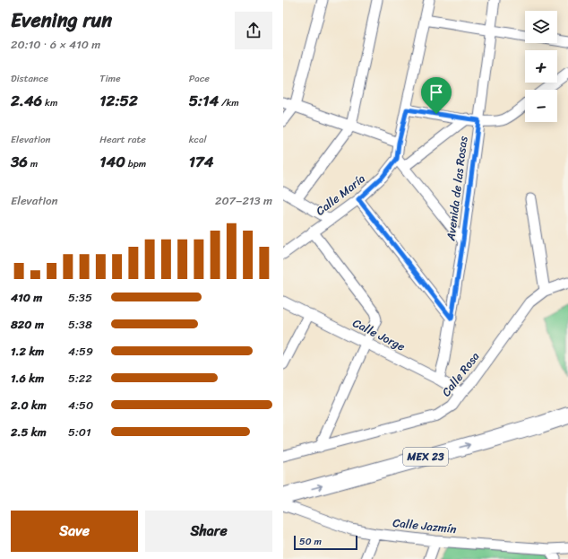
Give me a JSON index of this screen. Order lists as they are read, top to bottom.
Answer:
{
  "streets": {
    "highway": ["MEX 23"],
    "street": [
      "Avenida de las Rosas",
      "Calle María",
      "Calle Jorge",
      "Calle Rosa",
      "Calle Jazmín"
    ]
  },
  "crossings": [
    ["Avenida de las Rosas", "Calle Jorge"],
    ["Calle Jorge", "Calle Rosa"]
  ],
  "scale_bar": "50 m",
  "page": {
    "heading": ["Evening run", "20:10 · 6 × 410 m"],
    "map_buttons": ["+", "−"],
    "stats": [
      ["Distance", "2.46 km"],
      ["Time", "12:52"],
      ["Pace", "5:14 /km"],
      ["Elevation", "36 m"],
      ["Heart rate", "140 bpm"],
      ["kcal", "174"]
    ],
    "chart": ["Elevation", "207–213 m"],
    "list": [
      {
        "name": "410 m",
        "note": "5:35"
      },
      {
        "name": "820 m",
        "note": "5:38"
      },
      {
        "name": "1.2 km",
        "note": "4:59"
      },
      {
        "name": "1.6 km",
        "note": "5:22"
      },
      {
        "name": "2.0 km",
        "note": "4:50"
      },
      {
        "name": "2.5 km",
        "note": "5:01"
      }
    ],
    "buttons": ["Save", "Share"],
    "scale": "50 m"
  }
}
